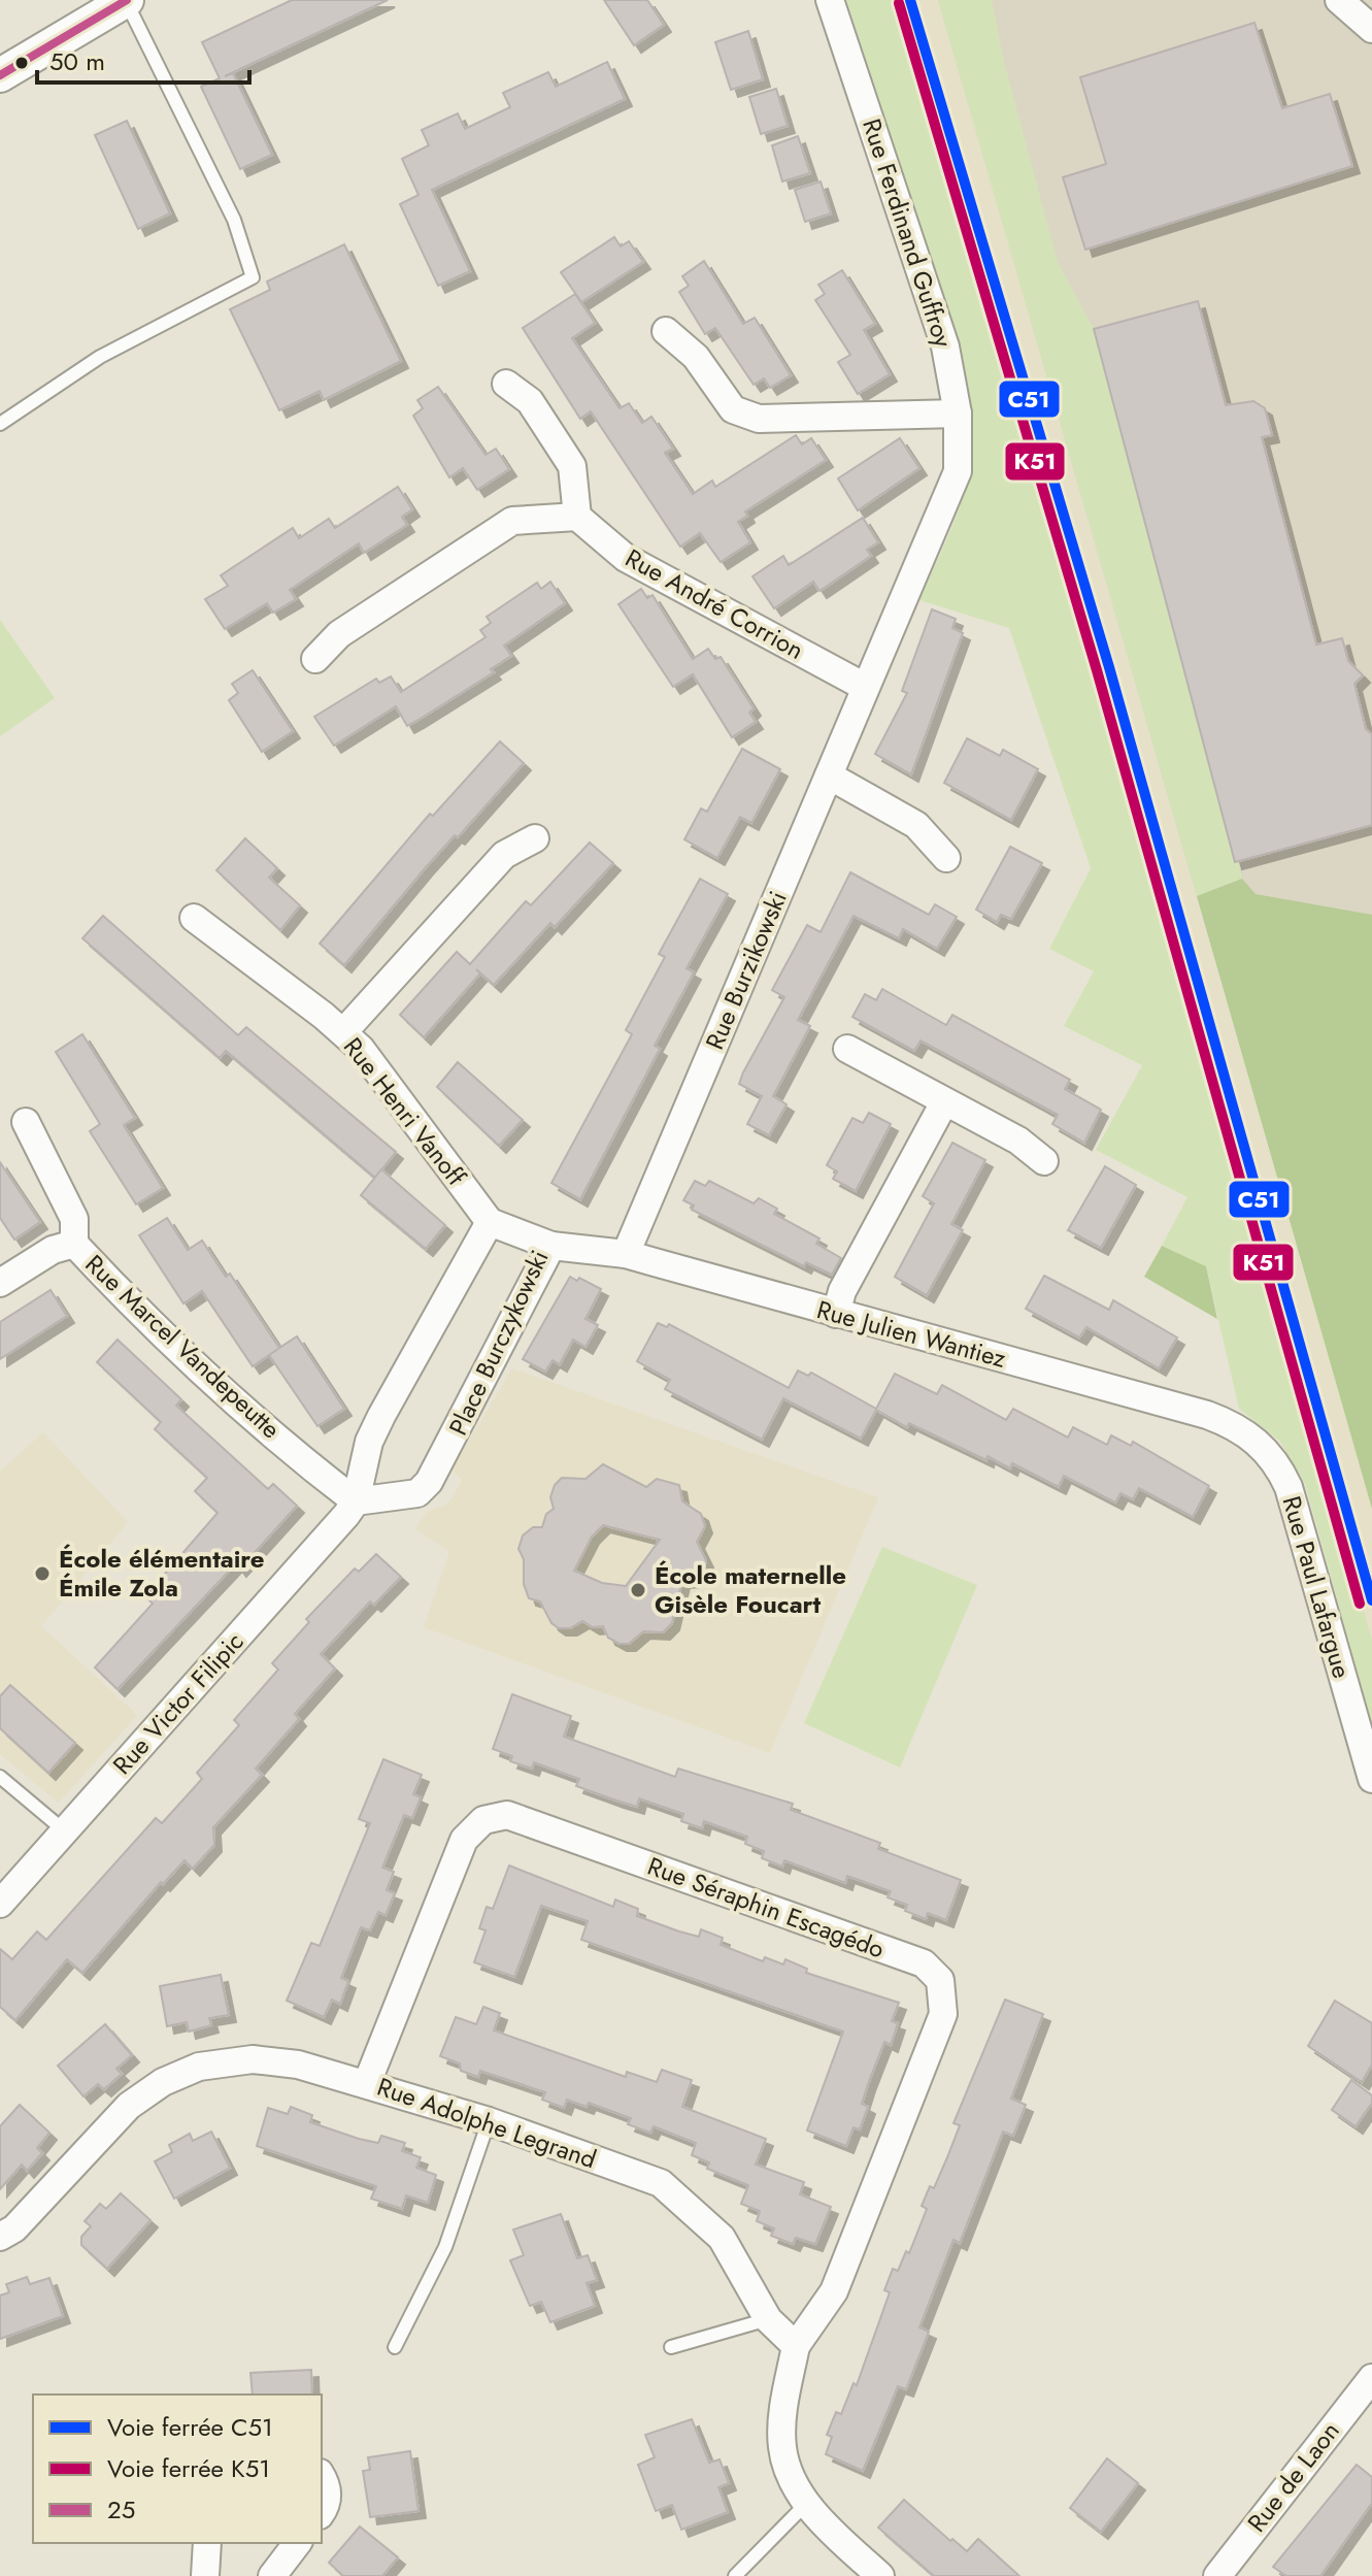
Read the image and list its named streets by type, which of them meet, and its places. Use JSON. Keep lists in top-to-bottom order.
{
  "streets": {
    "street": [
      "Rue Ferdinand Guffroy",
      "Rue André Corrion",
      "Rue Burzikowski",
      "Rue Henri Vanoff",
      "Rue Julien Wantiez",
      "Place Burczykowski",
      "Rue Marcel Vandepeutte",
      "Rue Paul Lafargue",
      "Rue Victor Filipic",
      "Rue Séraphin Escagédo",
      "Rue Adolphe Legrand",
      "Rue de Laon"
    ]
  },
  "crossings": [
    ["Rue Ferdinand Guffroy", "Rue Burzikowski"],
    ["Rue André Corrion", "Rue Burzikowski"],
    ["Rue Burzikowski", "Rue Julien Wantiez"],
    ["Rue Henri Vanoff", "Place Burczykowski"],
    ["Rue Julien Wantiez", "Place Burczykowski"],
    ["Rue Julien Wantiez", "Rue Paul Lafargue"],
    ["Place Burczykowski", "Rue Marcel Vandepeutte"],
    ["Place Burczykowski", "Rue Victor Filipic"],
    ["Rue Marcel Vandepeutte", "Rue Victor Filipic"],
    ["Rue Séraphin Escagédo", "Rue Adolphe Legrand"]
  ],
  "places": ["École élémentaire Émile Zola", "École maternelle Gisèle Foucart"],
  "lines": ["rail line C51", "transit line 25", "rail line K51"],
  "legend": ["Voie ferrée C51", "Voie ferrée K51", "25"],
  "scale_bar": "50 m"
}
